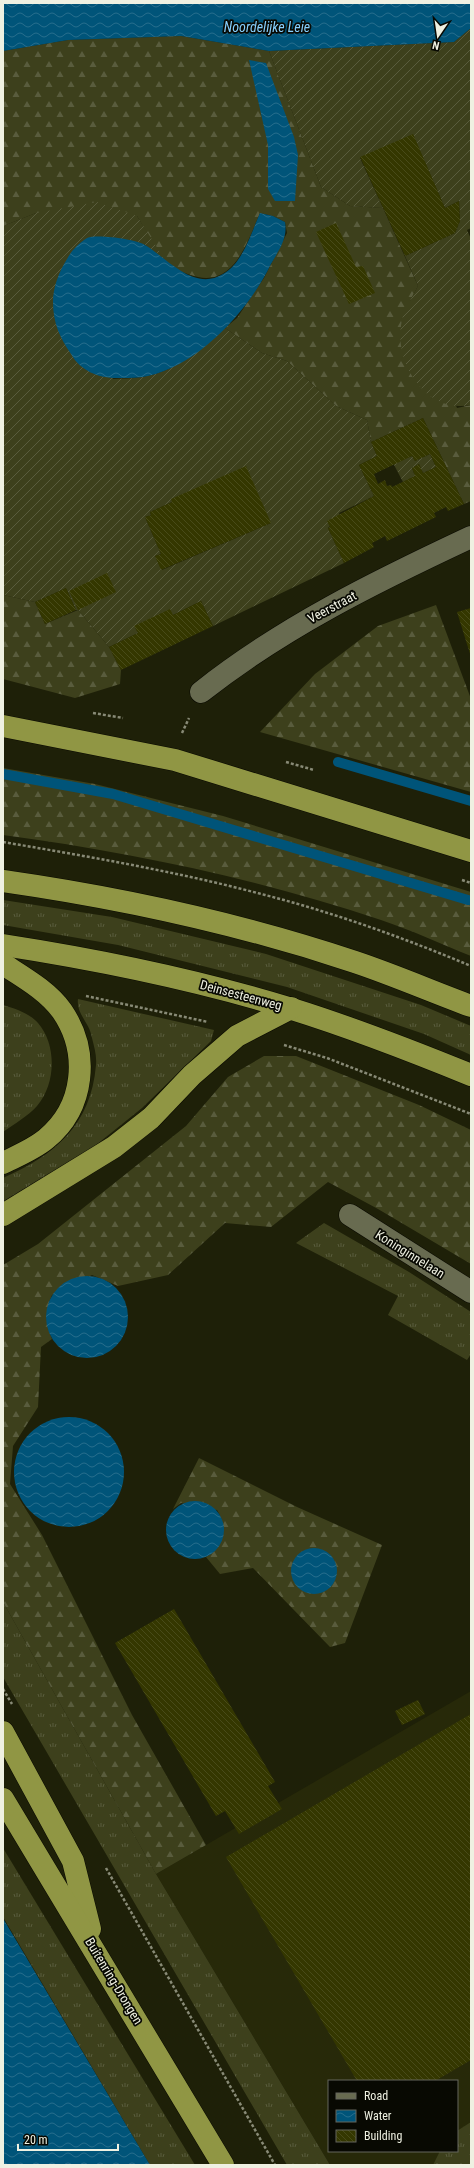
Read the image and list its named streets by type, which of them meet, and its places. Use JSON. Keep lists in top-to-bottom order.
{
  "streets": {
    "highway": ["Deinsesteenweg", "Buitenring-Drongen"],
    "street": ["Veerstraat", "Koninginnelaan"]
  },
  "water": ["Noordelijke Leie"],
  "legend": ["Road", "Water", "Building"],
  "scale_bar": "20 m",
  "north": "bottom"
}
